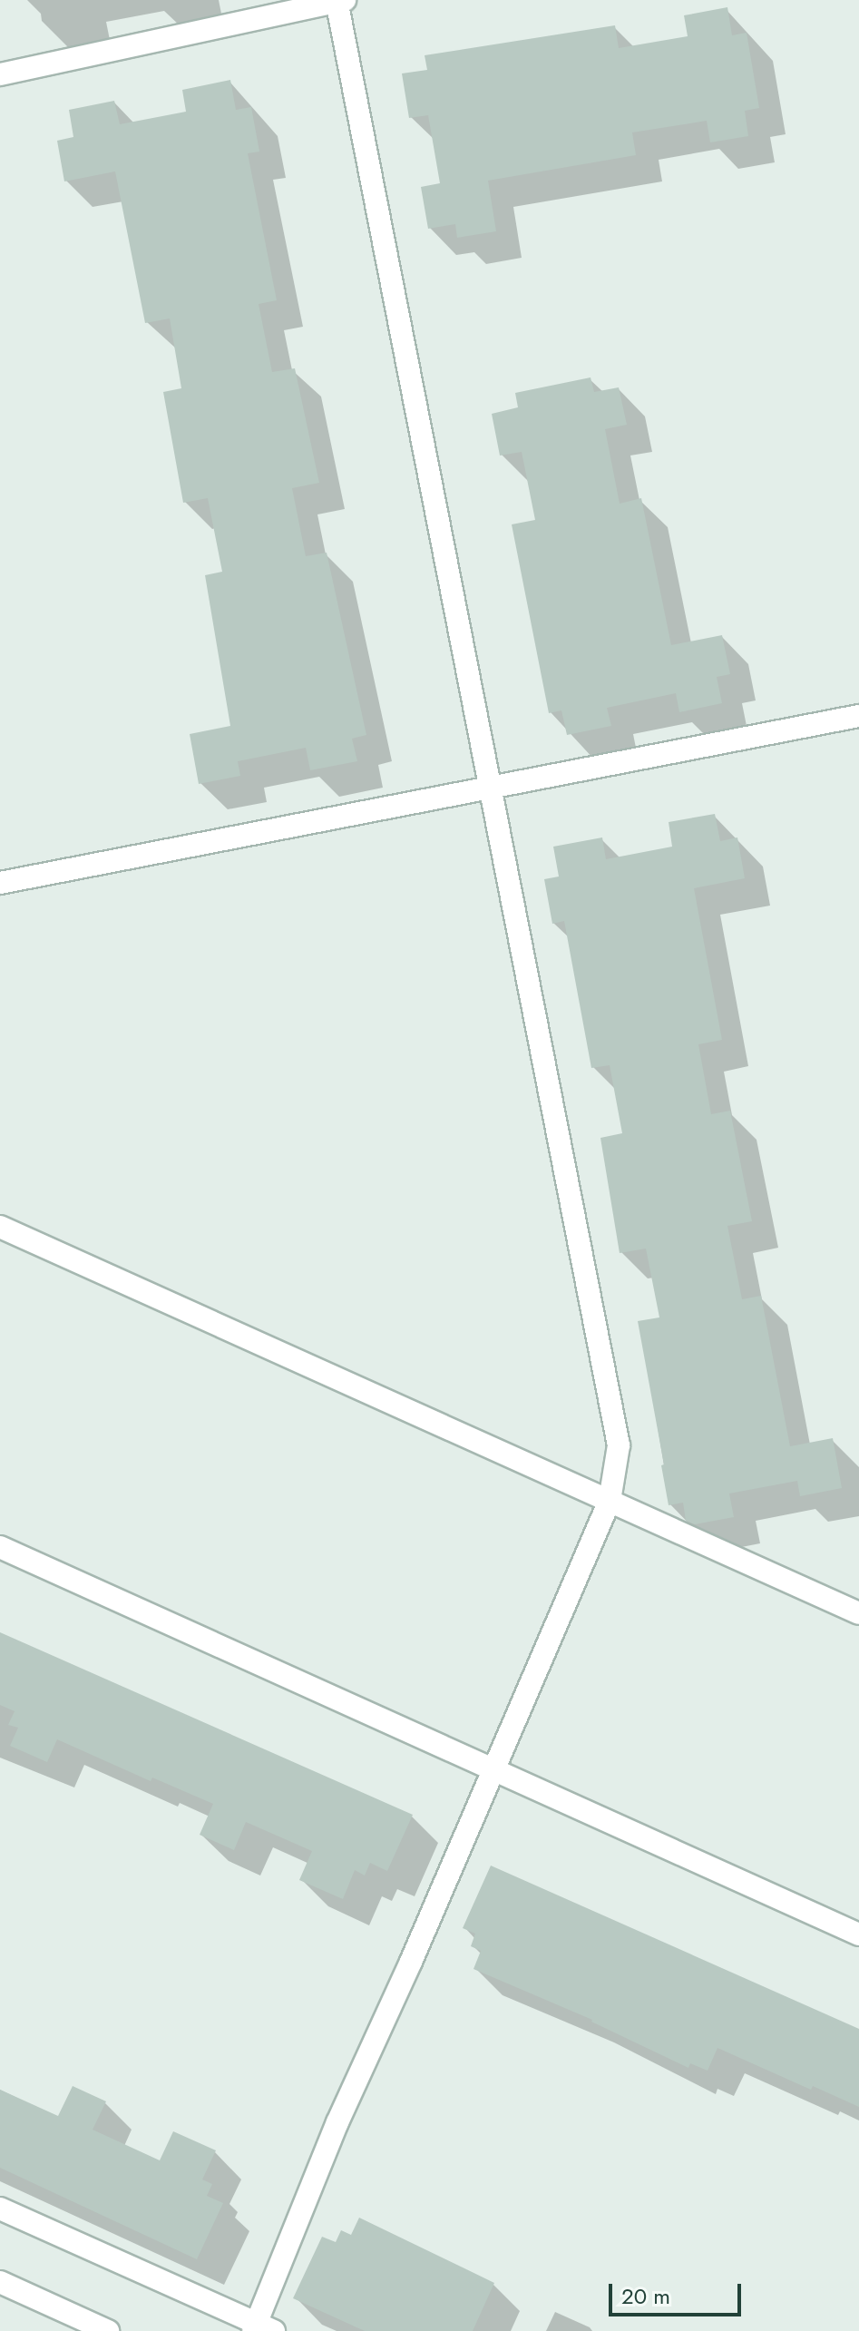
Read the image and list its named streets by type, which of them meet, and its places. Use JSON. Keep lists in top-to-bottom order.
{
  "scale_bar": "20 m"
}
